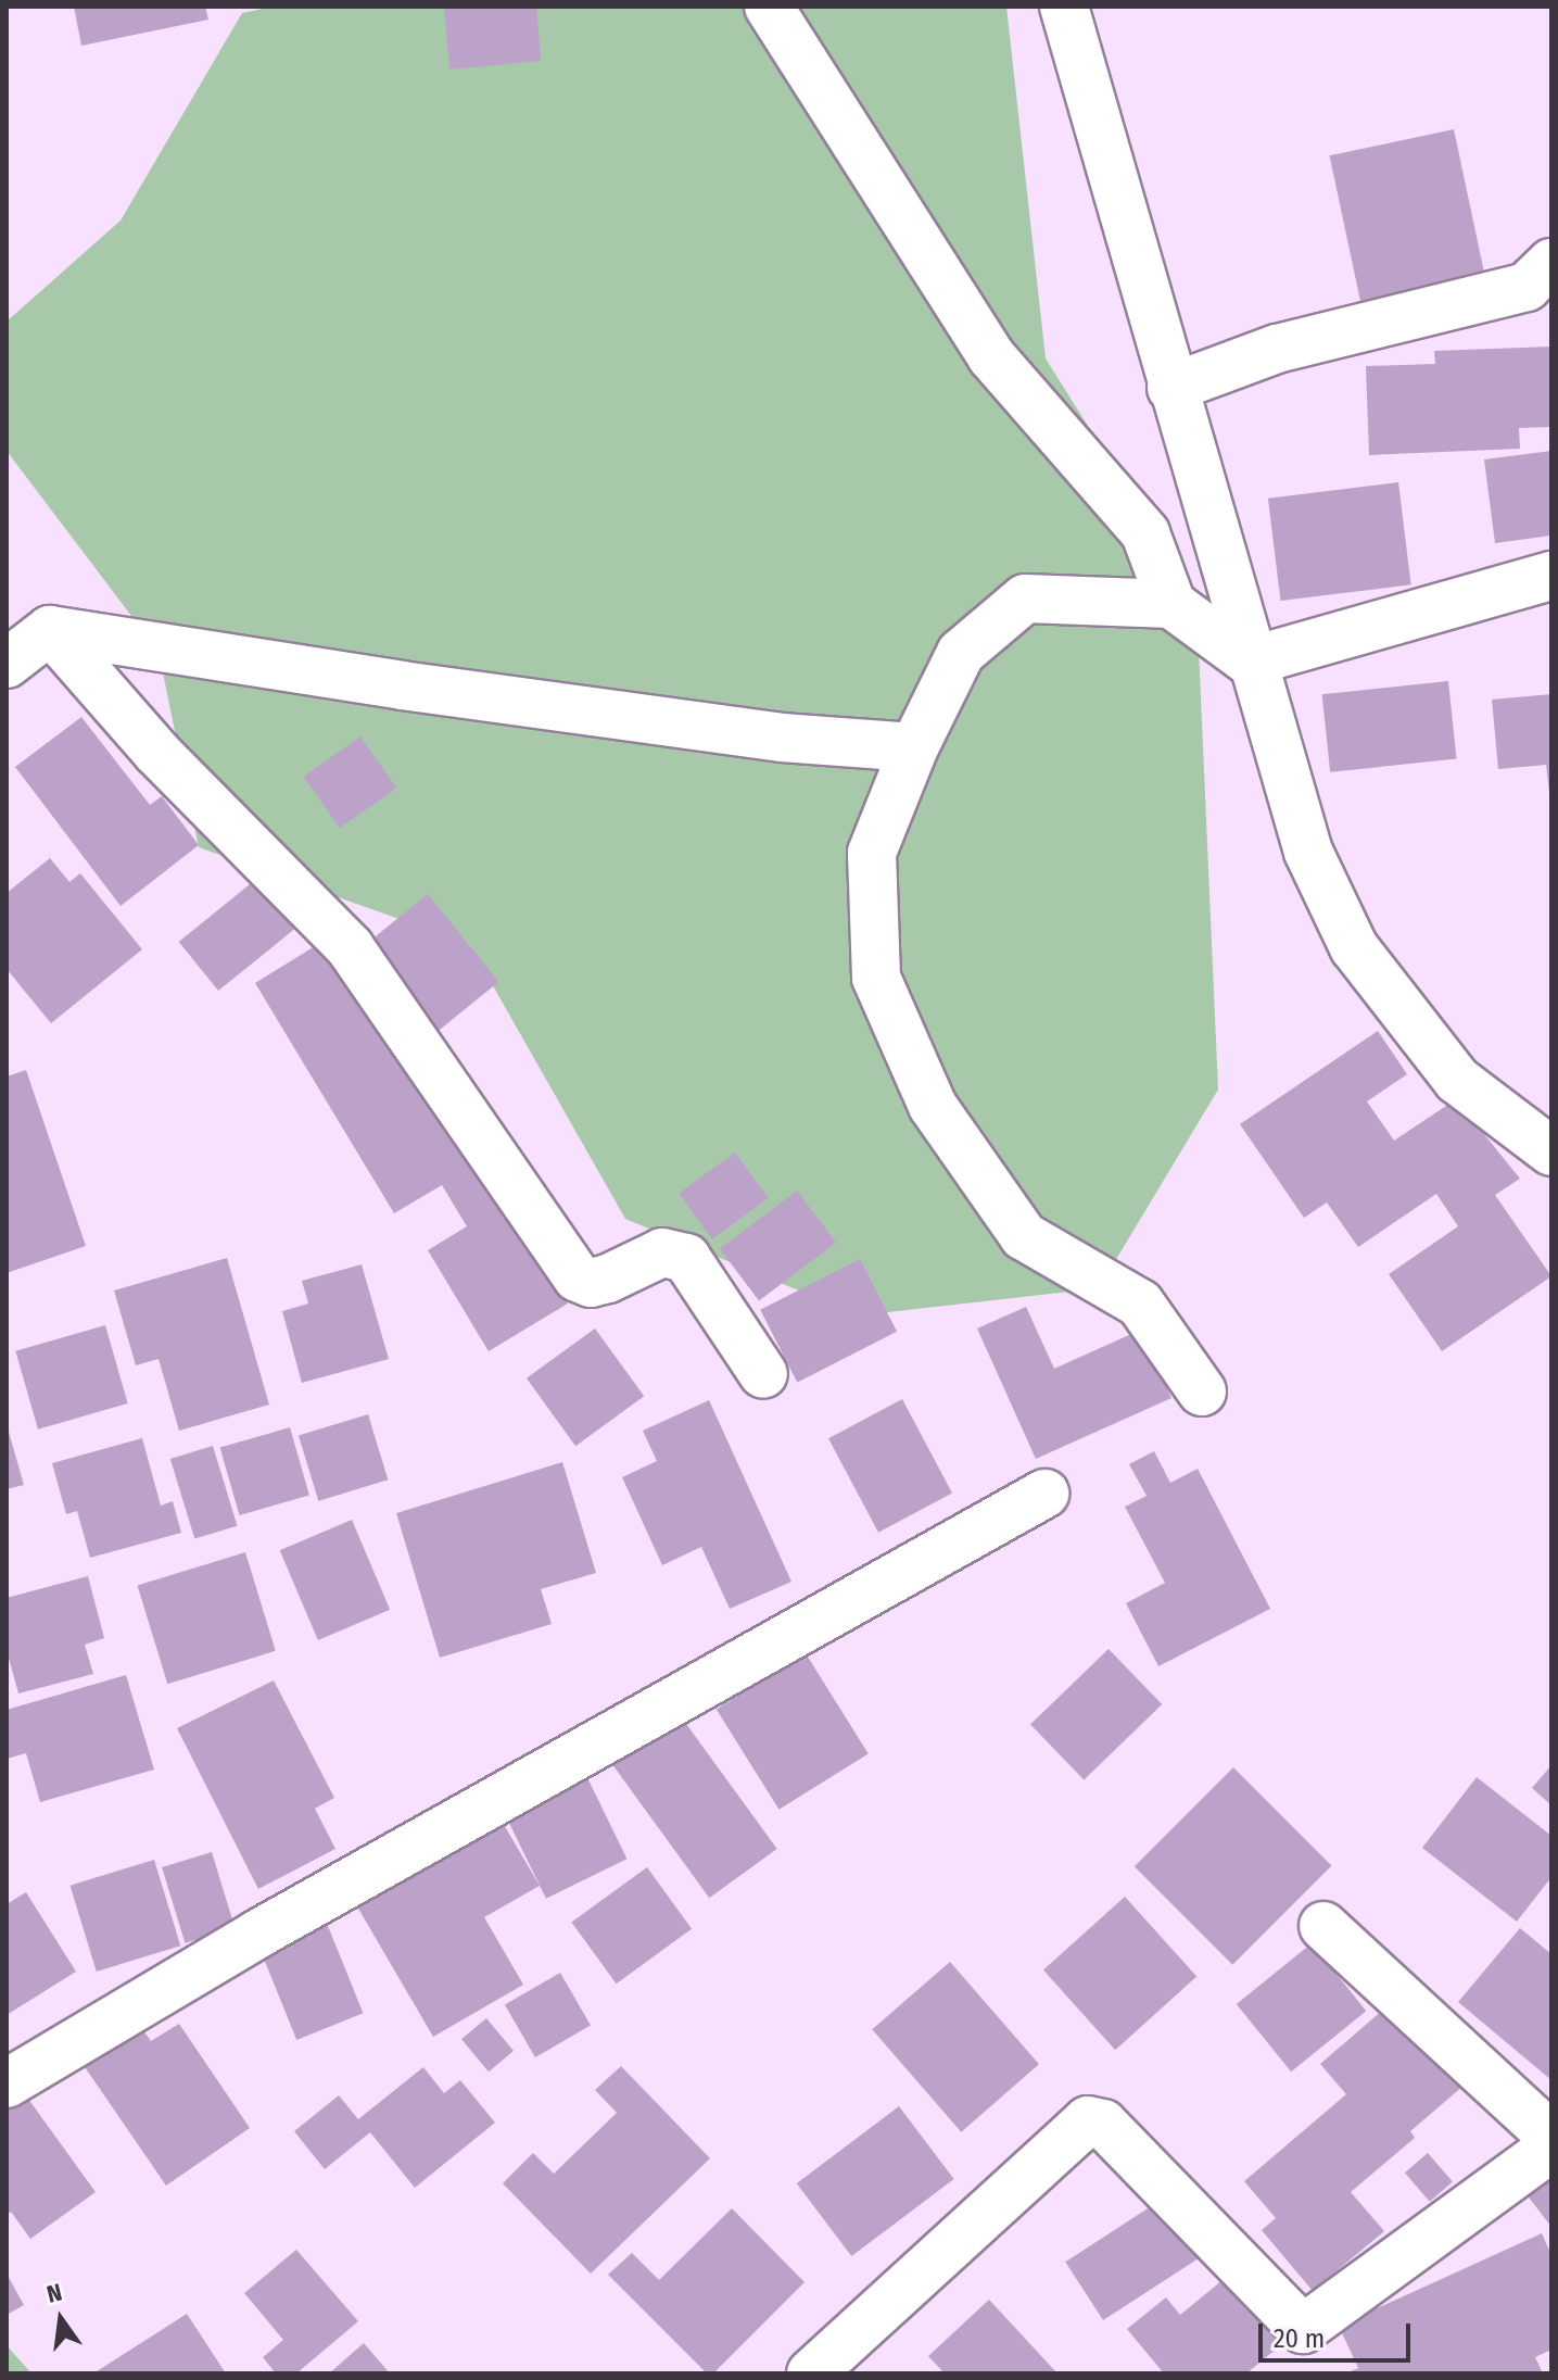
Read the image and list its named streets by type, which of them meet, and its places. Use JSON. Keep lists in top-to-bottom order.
{
  "scale_bar": "20 m",
  "north": "top"
}
